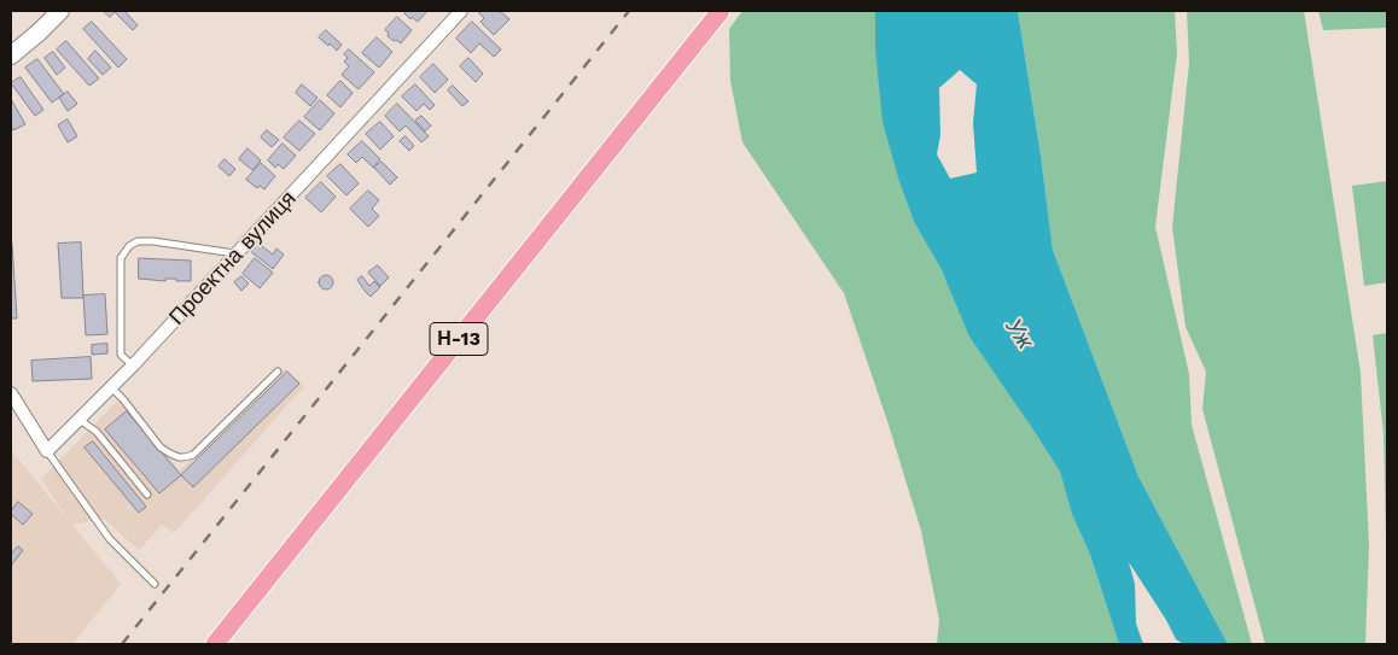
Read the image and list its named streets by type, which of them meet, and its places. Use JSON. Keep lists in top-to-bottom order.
{
  "streets": {
    "main road": ["Н-13"],
    "street": ["Проектна вулиця"]
  },
  "water": ["Уж"]
}
